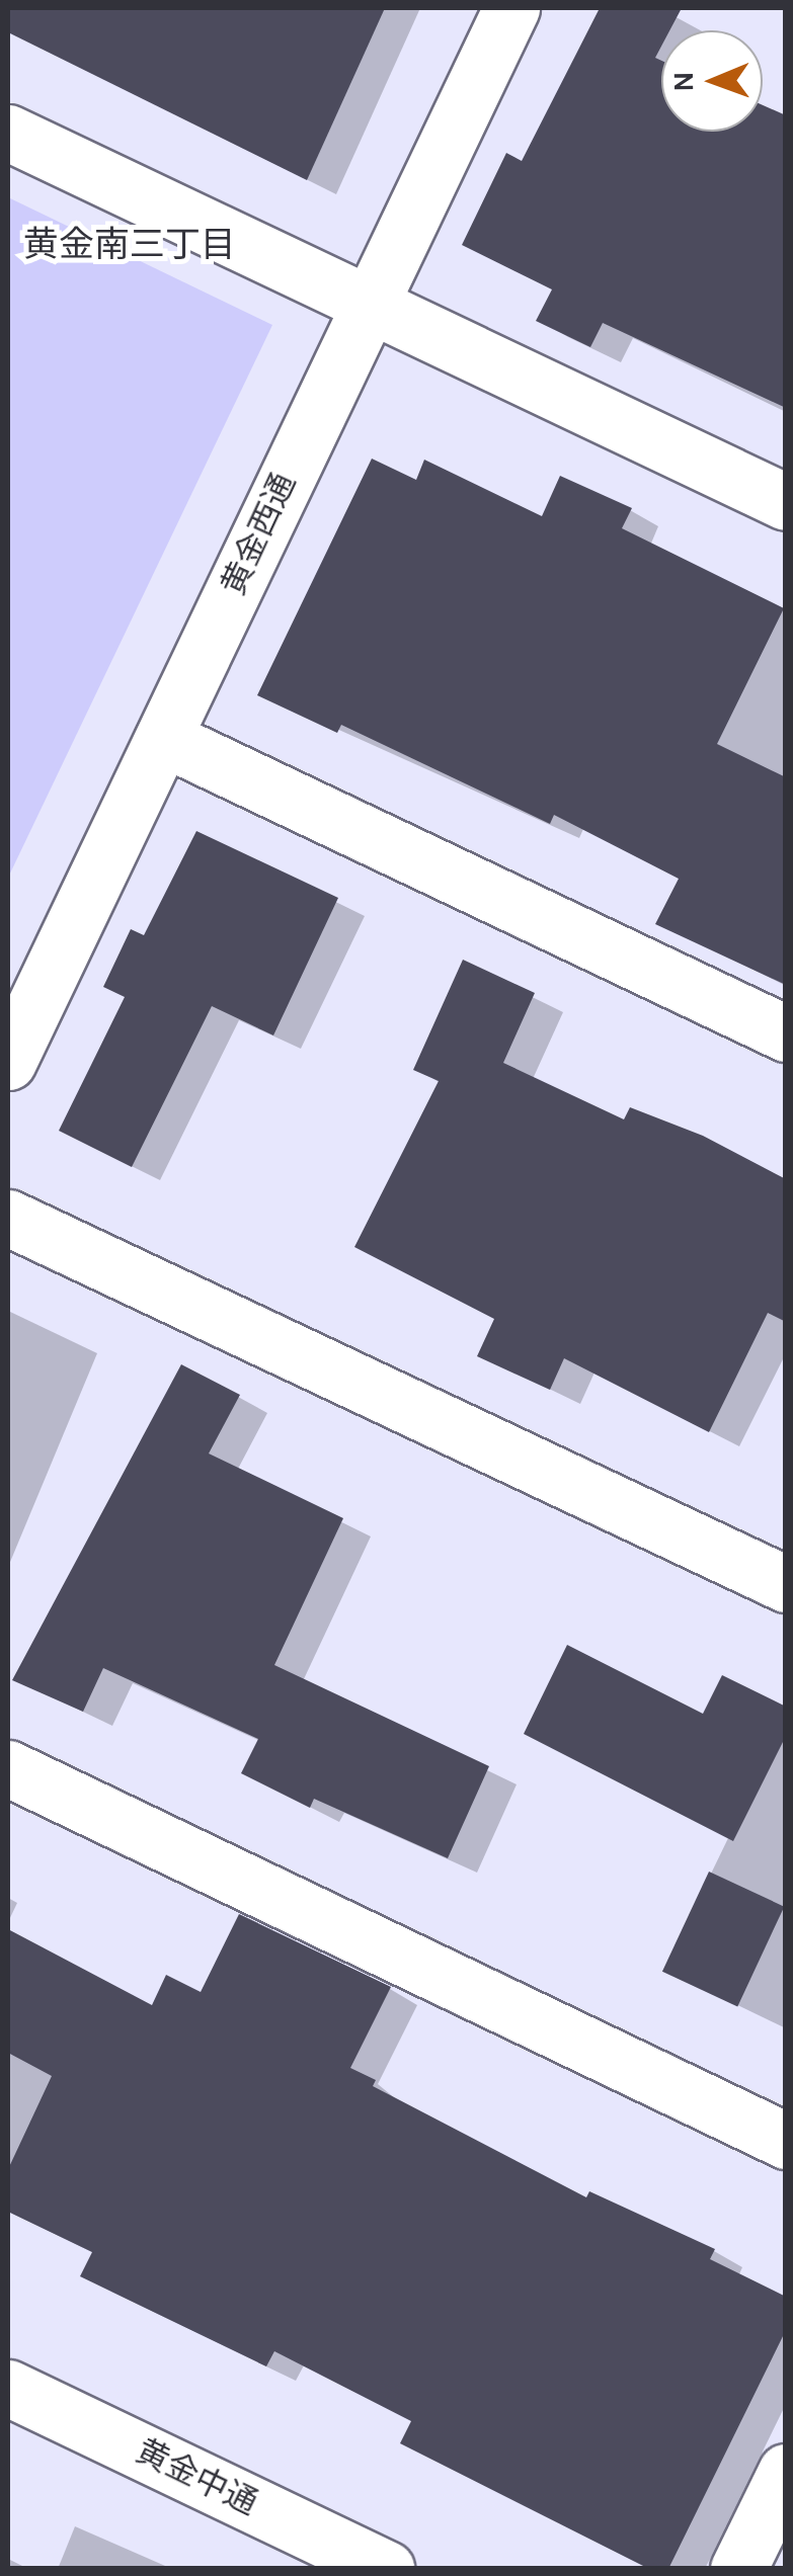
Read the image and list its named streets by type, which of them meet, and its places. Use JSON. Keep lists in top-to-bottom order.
{
  "streets": {
    "street": ["黄金西通", "黄金中通"]
  },
  "districts": ["黄金南三丁目"],
  "north": "left"
}
